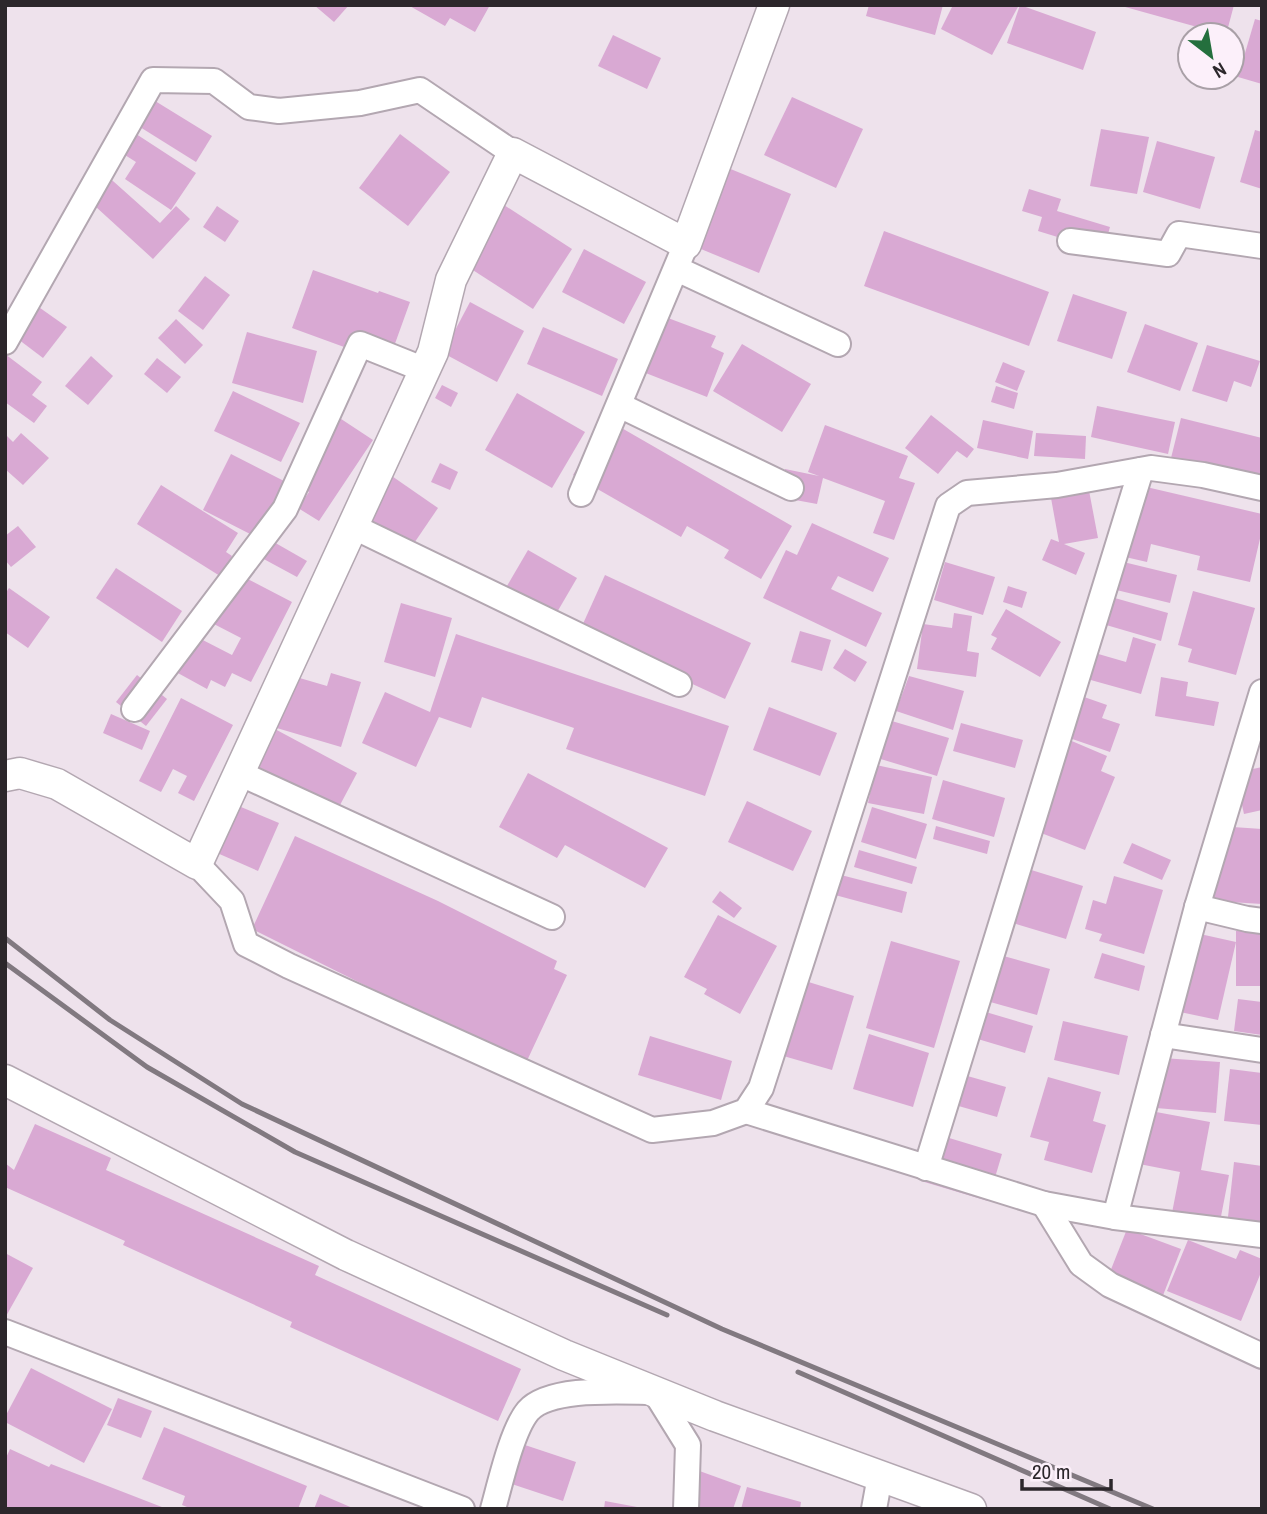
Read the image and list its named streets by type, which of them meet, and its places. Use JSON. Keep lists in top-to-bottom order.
{
  "scale_bar": "20 m",
  "north": "bottom right"
}
